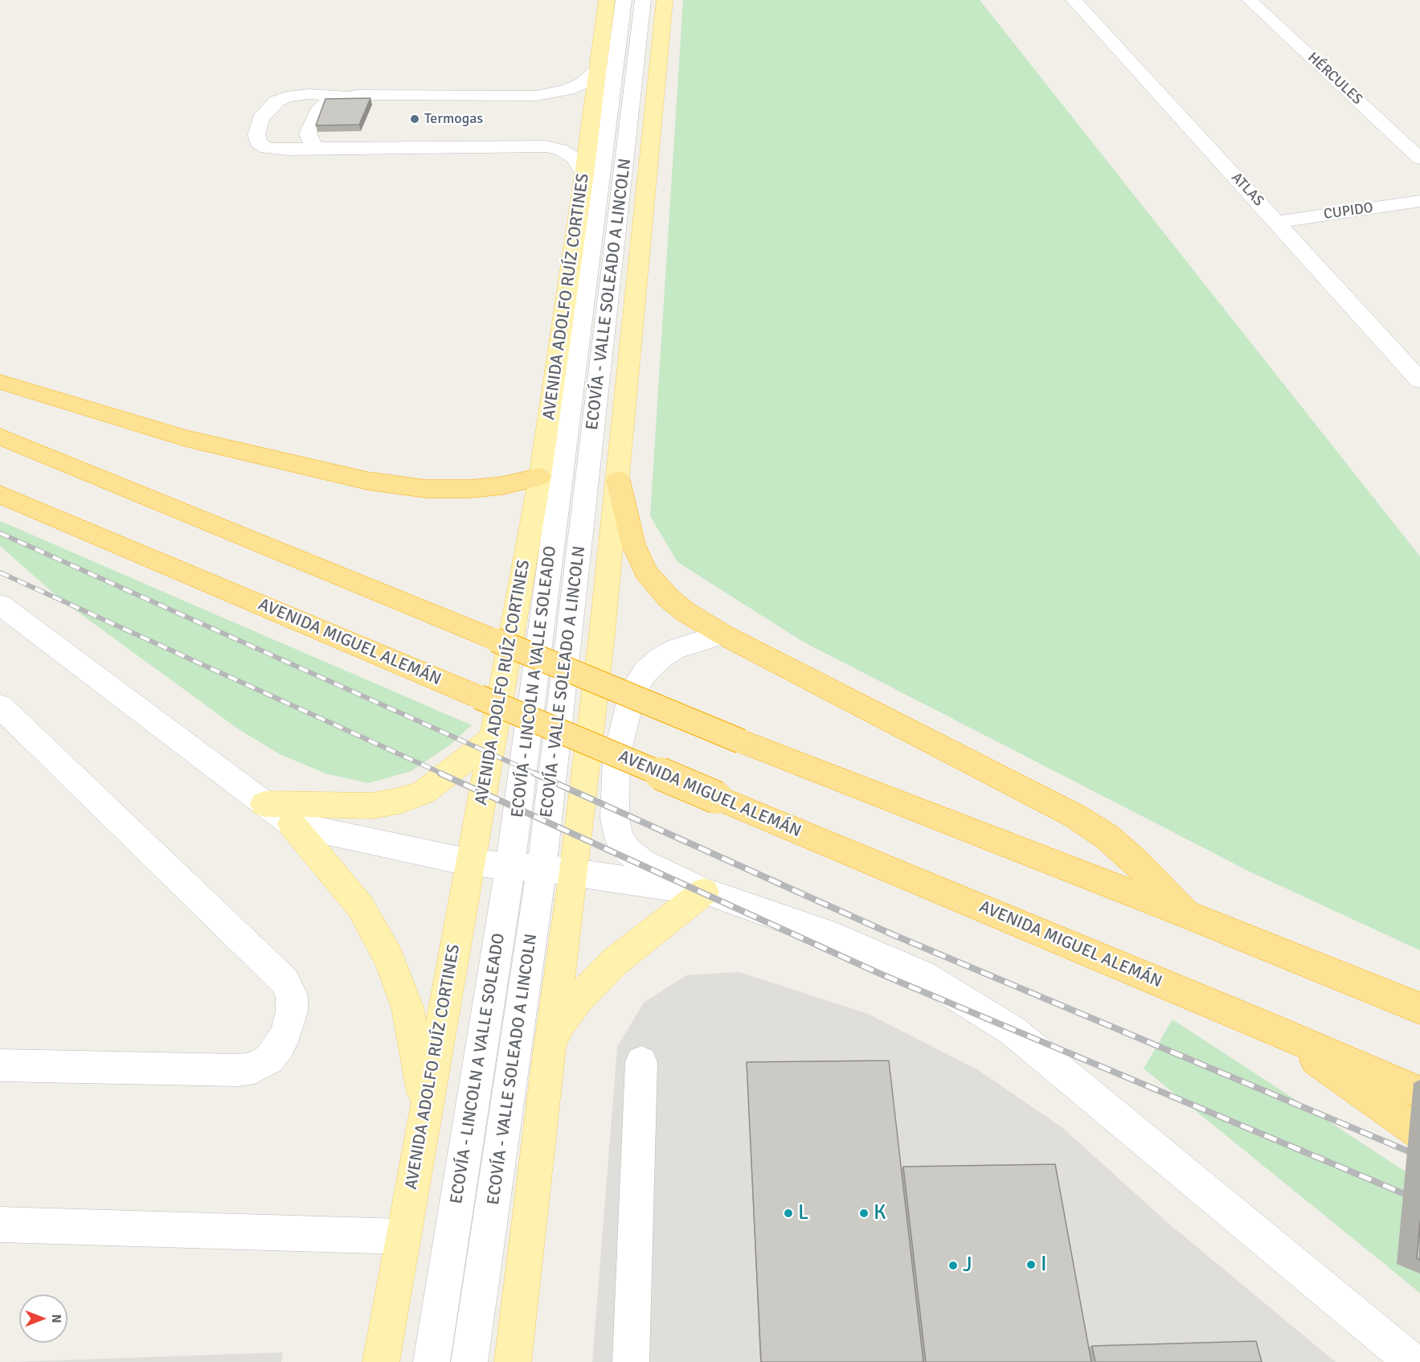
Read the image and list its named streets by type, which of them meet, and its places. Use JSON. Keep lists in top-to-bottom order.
{
  "streets": {
    "highway": ["AVENIDA MIGUEL ALEMÁN"],
    "main road": ["AVENIDA ADOLFO RUÍZ CORTINES"],
    "street": [
      "HÉRCULES",
      "ATLAS",
      "CUPIDO",
      "ECOVÍA - VALLE SOLEADO A LINCOLN",
      "ECOVÍA - LINCOLN A VALLE SOLEADO"
    ]
  },
  "crossings": [
    ["ATLAS", "CUPIDO"]
  ],
  "places": [
    "Termogas",
    "L",
    "K",
    "I",
    "J"
  ],
  "north": "right"
}
